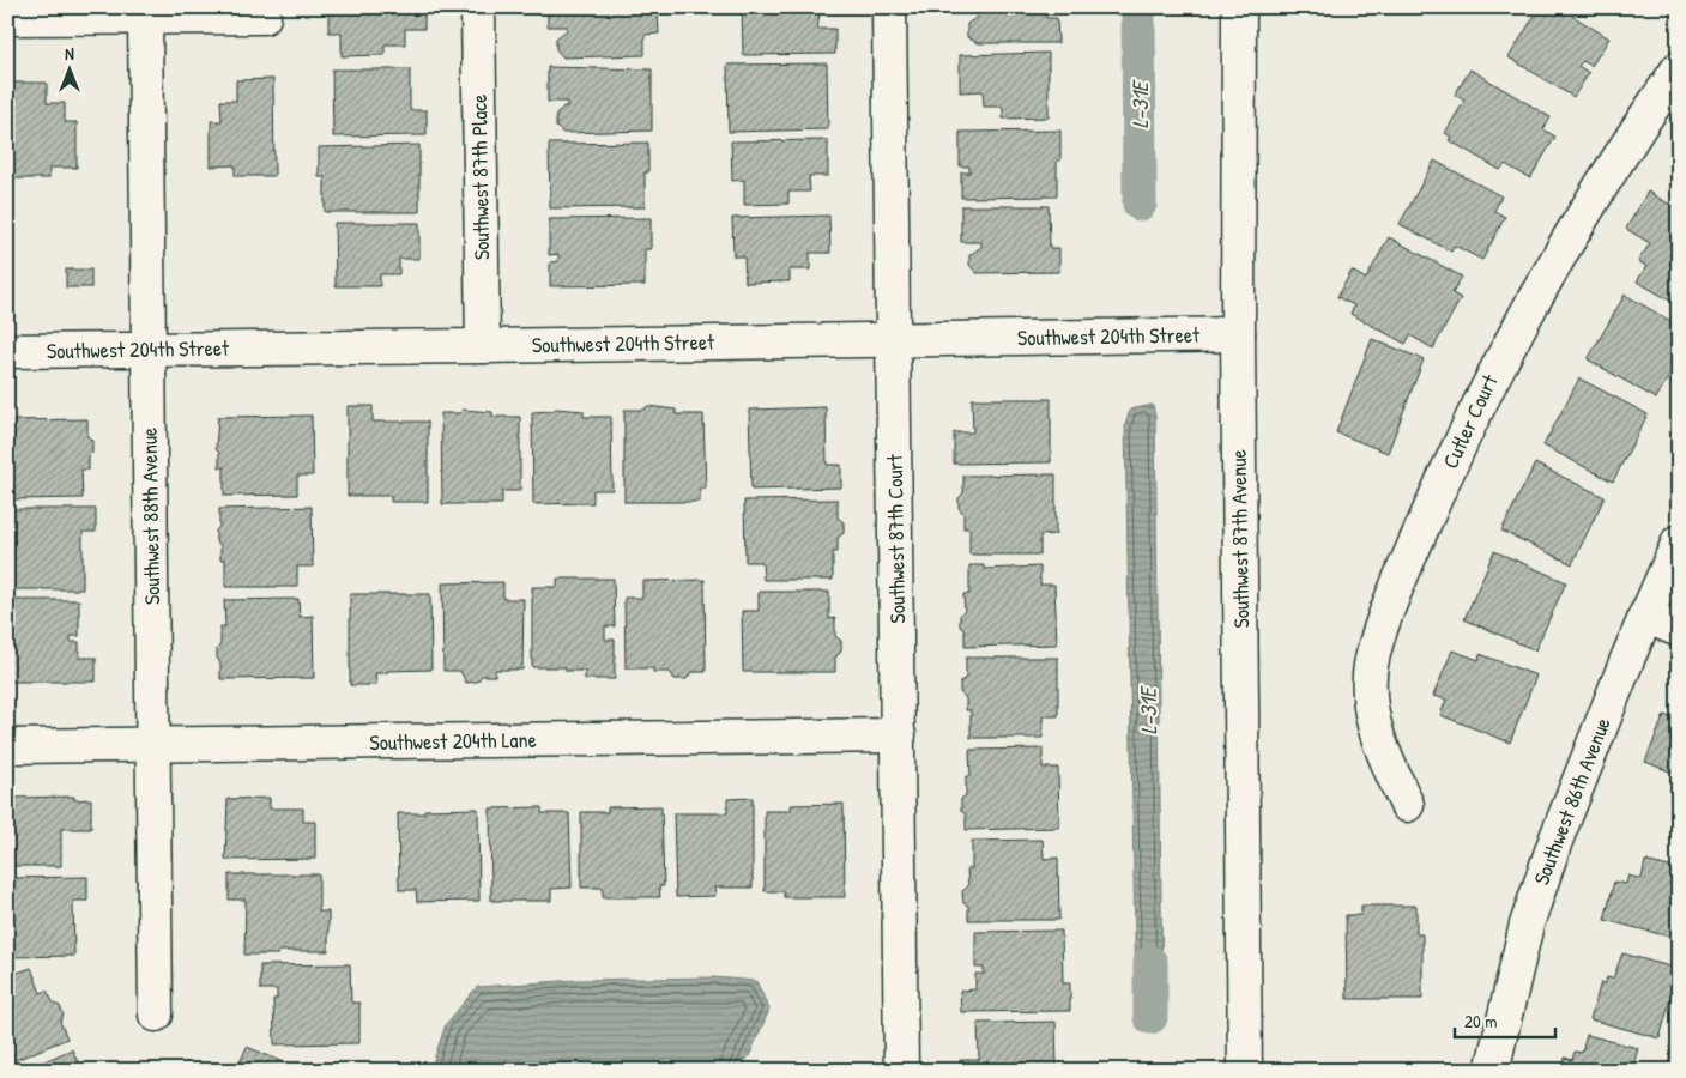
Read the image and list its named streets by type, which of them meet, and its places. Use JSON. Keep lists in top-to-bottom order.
{
  "streets": {
    "street": [
      "Southwest 87th Place",
      "Southwest 204th Street",
      "Cutler Court",
      "Southwest 88th Avenue",
      "Southwest 87th Court",
      "Southwest 87th Avenue",
      "Southwest 204th Lane",
      "Southwest 86th Avenue"
    ]
  },
  "crossings": [
    ["Southwest 87th Place", "Southwest 204th Street"],
    ["Southwest 204th Street", "Southwest 88th Avenue"],
    ["Southwest 204th Street", "Southwest 87th Court"],
    ["Southwest 204th Street", "Southwest 87th Avenue"],
    ["Southwest 88th Avenue", "Southwest 204th Lane"],
    ["Southwest 87th Court", "Southwest 204th Lane"]
  ],
  "water": ["L-31E"],
  "scale_bar": "20 m",
  "north": "top"
}
